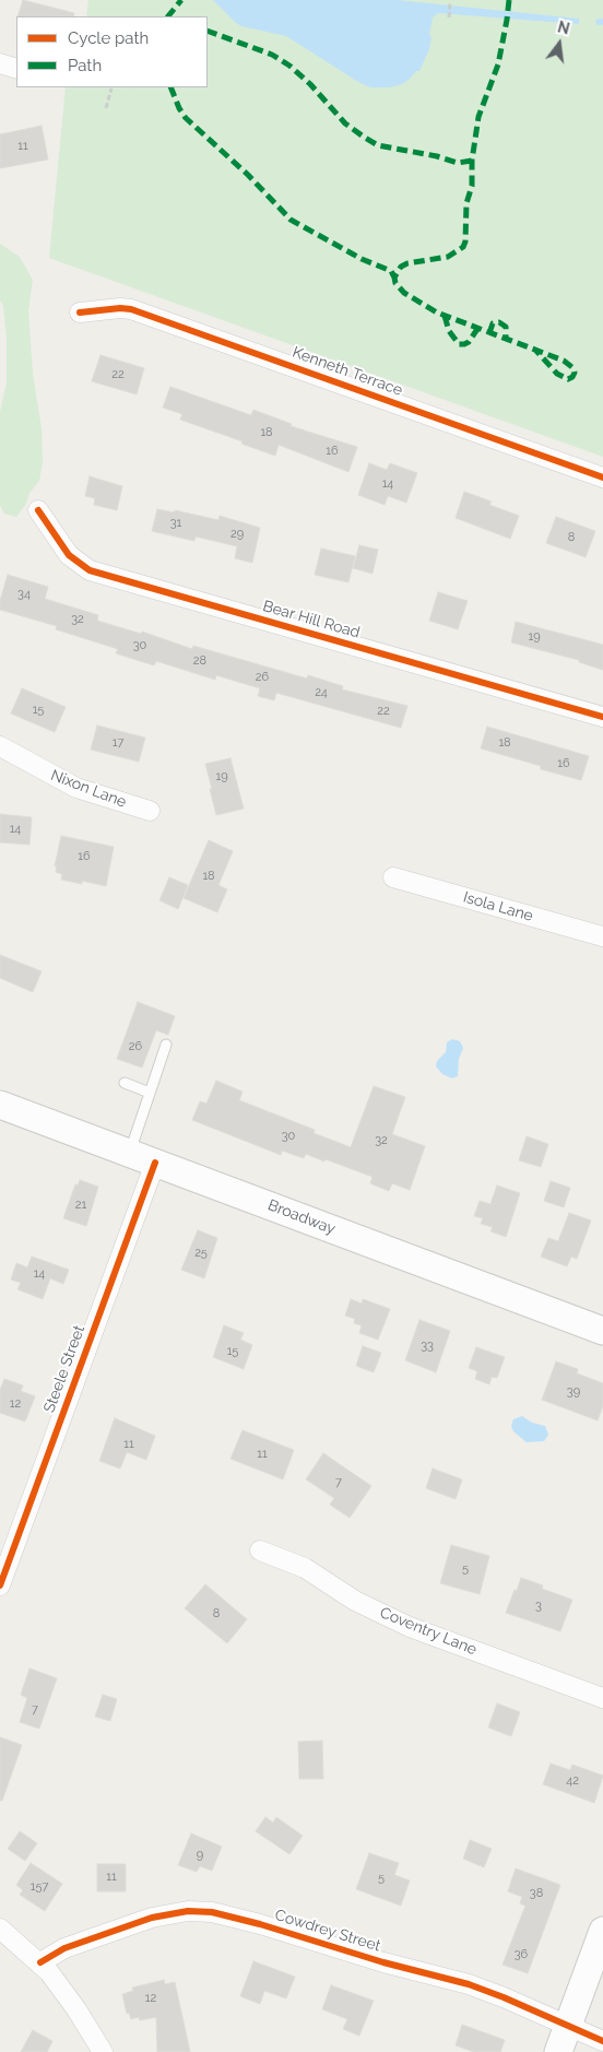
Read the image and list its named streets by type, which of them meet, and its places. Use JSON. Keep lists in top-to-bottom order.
{
  "streets": {
    "main road": ["Broadway"],
    "street": [
      "Kenneth Terrace",
      "Bear Hill Road",
      "Nixon Lane",
      "Isola Lane",
      "Steele Street",
      "Coventry Lane",
      "Cowdrey Street"
    ]
  },
  "crossings": [
    ["Broadway", "Steele Street"]
  ],
  "house_numbers": [
    "11",
    "22",
    "18",
    "16",
    "14",
    "31",
    "29",
    "8",
    "34",
    "32",
    "19",
    "30",
    "28",
    "26",
    "24",
    "15",
    "22",
    "17",
    "18",
    "16",
    "19",
    "14",
    "16",
    "18",
    "26",
    "30",
    "32",
    "21",
    "25",
    "14",
    "33",
    "15",
    "39",
    "12",
    "11",
    "11",
    "7",
    "5",
    "3",
    "8",
    "7",
    "42",
    "9",
    "11",
    "5",
    "157",
    "38",
    "36",
    "12"
  ],
  "legend": ["Cycle path", "Path"],
  "north": "top"
}
